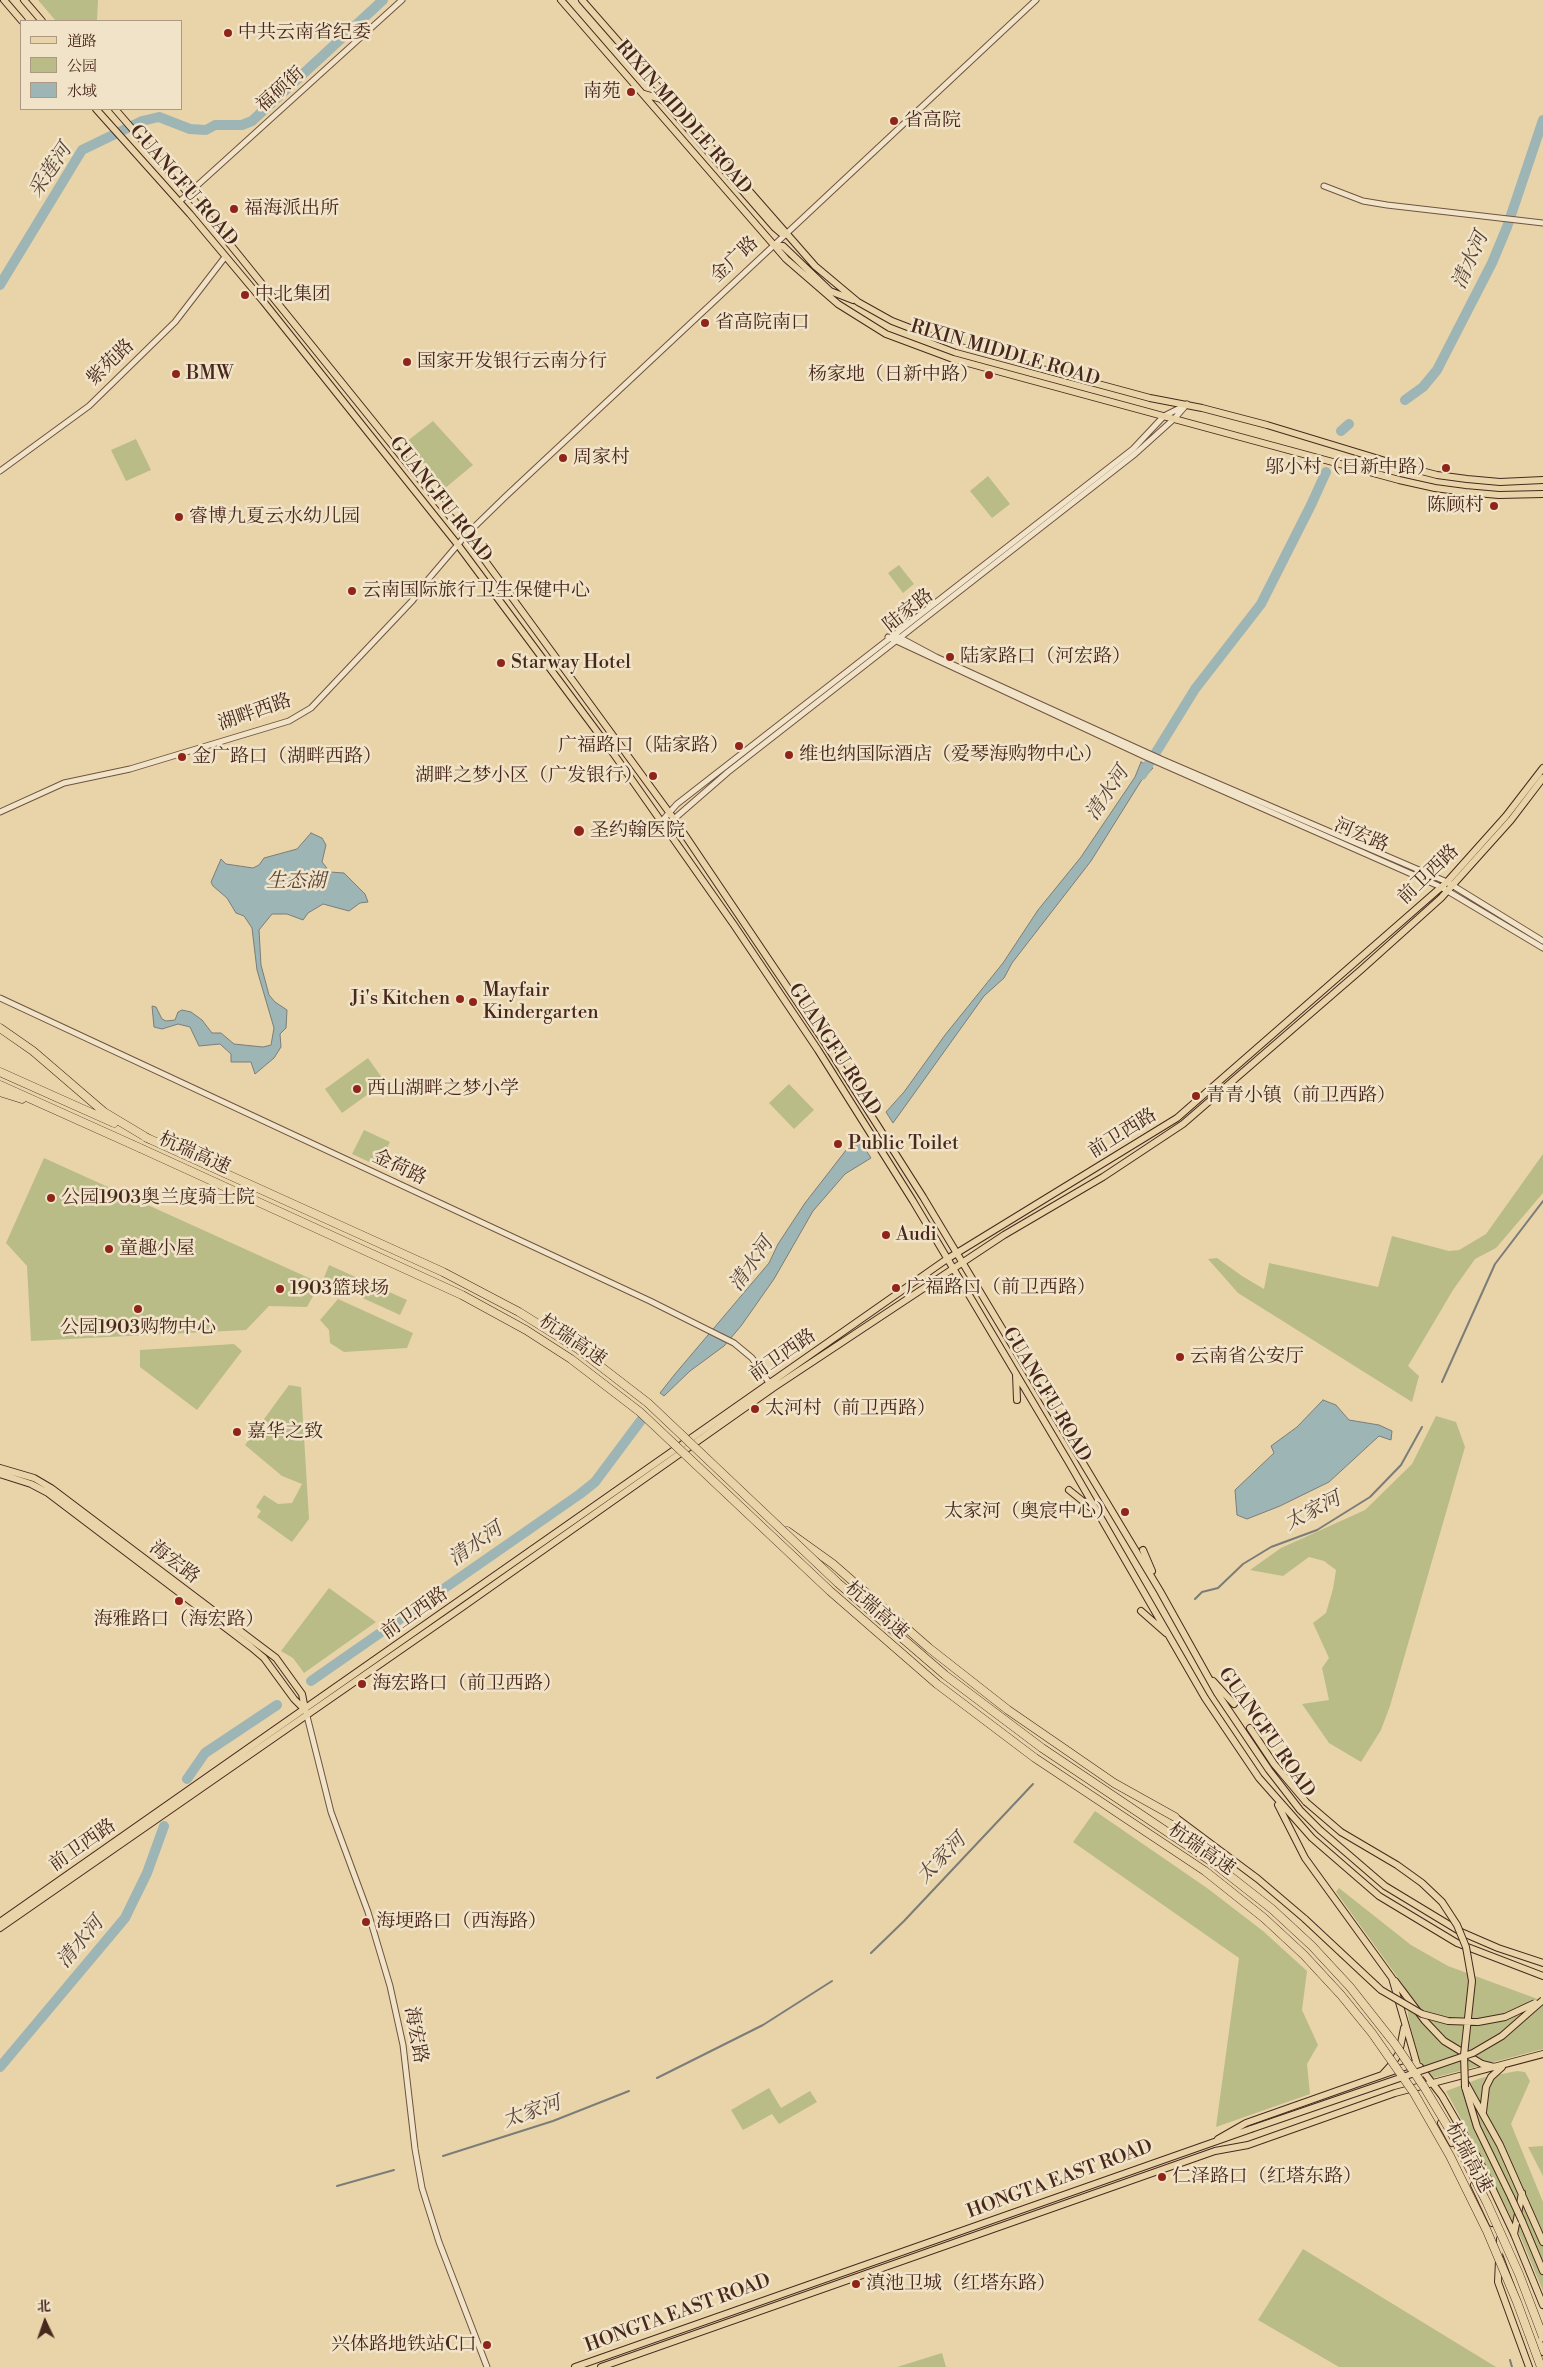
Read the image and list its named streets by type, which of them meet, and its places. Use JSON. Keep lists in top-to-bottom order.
{
  "streets": {
    "highway": ["杭瑞高速"],
    "main road": [
      "RIXIN MIDDLE ROAD",
      "GUANGFU ROAD",
      "前卫西路",
      "海宏路",
      "HONGTA EAST ROAD"
    ],
    "street": [
      "福硕街",
      "金广路",
      "紫苑路",
      "陆家路",
      "湖畔西路",
      "河宏路",
      "金荷路"
    ]
  },
  "crossings": [
    ["福硕街", "GUANGFU ROAD"],
    ["RIXIN MIDDLE ROAD", "金广路"],
    ["RIXIN MIDDLE ROAD", "陆家路"],
    ["GUANGFU ROAD", "金广路"],
    ["GUANGFU ROAD", "紫苑路"],
    ["GUANGFU ROAD", "陆家路"],
    ["GUANGFU ROAD", "湖畔西路"],
    ["GUANGFU ROAD", "前卫西路"],
    ["金广路", "湖畔西路"],
    ["河宏路", "前卫西路"],
    ["前卫西路", "金荷路"],
    ["前卫西路", "海宏路"]
  ],
  "water": [
    "采莲河",
    "清水河",
    "生态湖",
    "太家河"
  ],
  "places": [
    "中共云南省纪委",
    "南苑",
    "省高院",
    "福海派出所",
    "中北集团",
    "省高院南口",
    "国家开发银行云南分行",
    "BMW",
    "杨家地（日新中路）",
    "周家村",
    "邬小村（日新中路）",
    "陈顾村",
    "睿博九夏云水幼儿园",
    "云南国际旅行卫生保健中心",
    "陆家路口（河宏路）",
    "Starway Hotel",
    "广福路口（陆家路）",
    "维也纳国际酒店（爱琴海购物中心）",
    "金广路口（湖畔西路）",
    "湖畔之梦小区（广发银行）",
    "圣约翰医院",
    "Ji's Kitchen",
    "Mayfair Kindergarten",
    "西山湖畔之梦小学",
    "青青小镇（前卫西路）",
    "Public Toilet",
    "公园1903奥兰度骑士院",
    "Audi",
    "童趣小屋",
    "广福路口（前卫西路）",
    "1903篮球场",
    "公园1903购物中心",
    "云南省公安厅",
    "太河村（前卫西路）",
    "嘉华之致",
    "太家河（奥宸中心）",
    "海雅路口（海宏路）",
    "海宏路口（前卫西路）",
    "海埂路口（西海路）",
    "仁泽路口（红塔东路）",
    "滇池卫城（红塔东路）",
    "兴体路地铁站C口"
  ],
  "legend": ["道路", "公园", "水域"],
  "north": "top"
}
